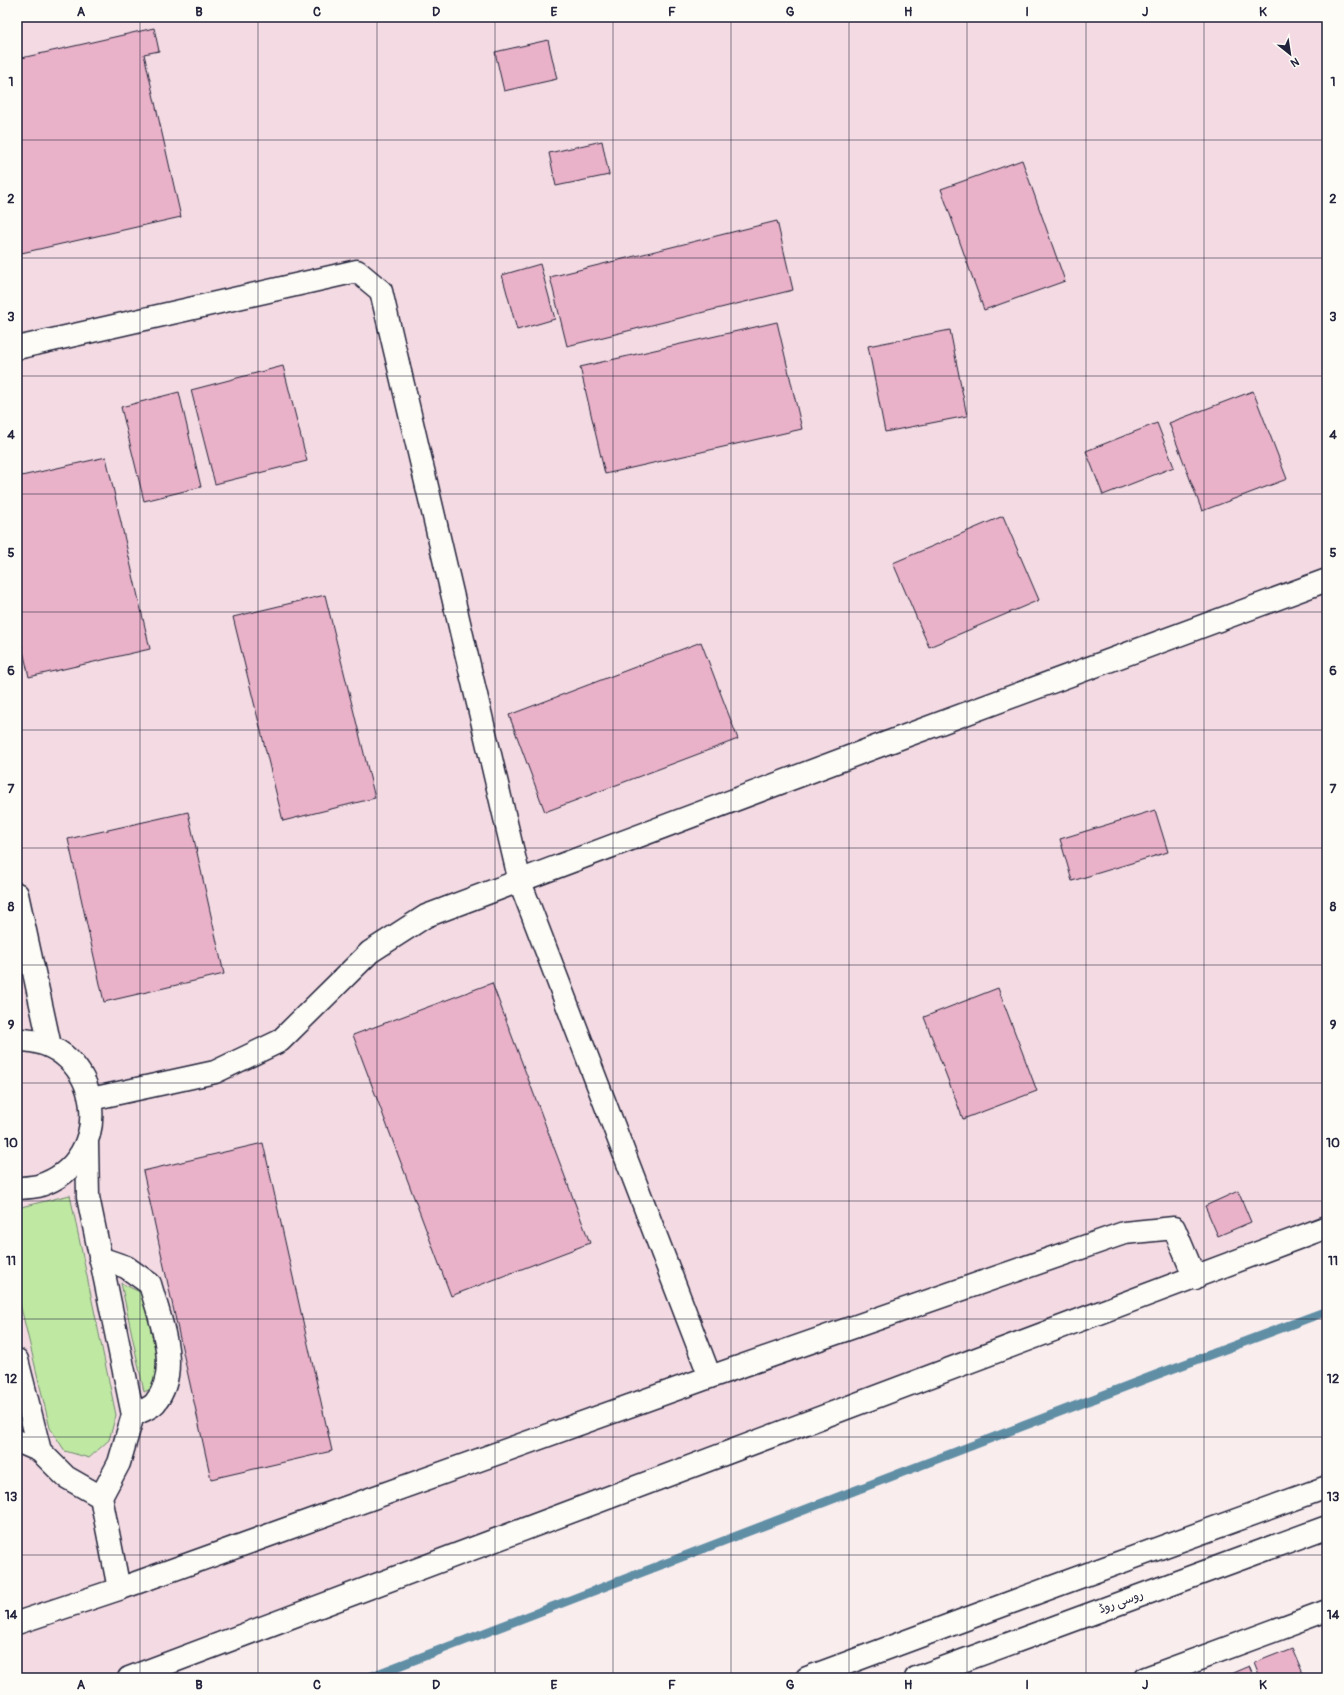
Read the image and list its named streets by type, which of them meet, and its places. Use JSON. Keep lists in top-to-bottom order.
{
  "streets": {
    "main road": ["روسی روڈ"]
  },
  "north": "bottom right",
  "grid": {
    "columns": [
      "A",
      "B",
      "C",
      "D",
      "E",
      "F",
      "G",
      "H",
      "I",
      "J",
      "K"
    ],
    "rows": [
      "1",
      "2",
      "3",
      "4",
      "5",
      "6",
      "7",
      "8",
      "9",
      "10",
      "11",
      "12",
      "13",
      "14"
    ]
  }
}
